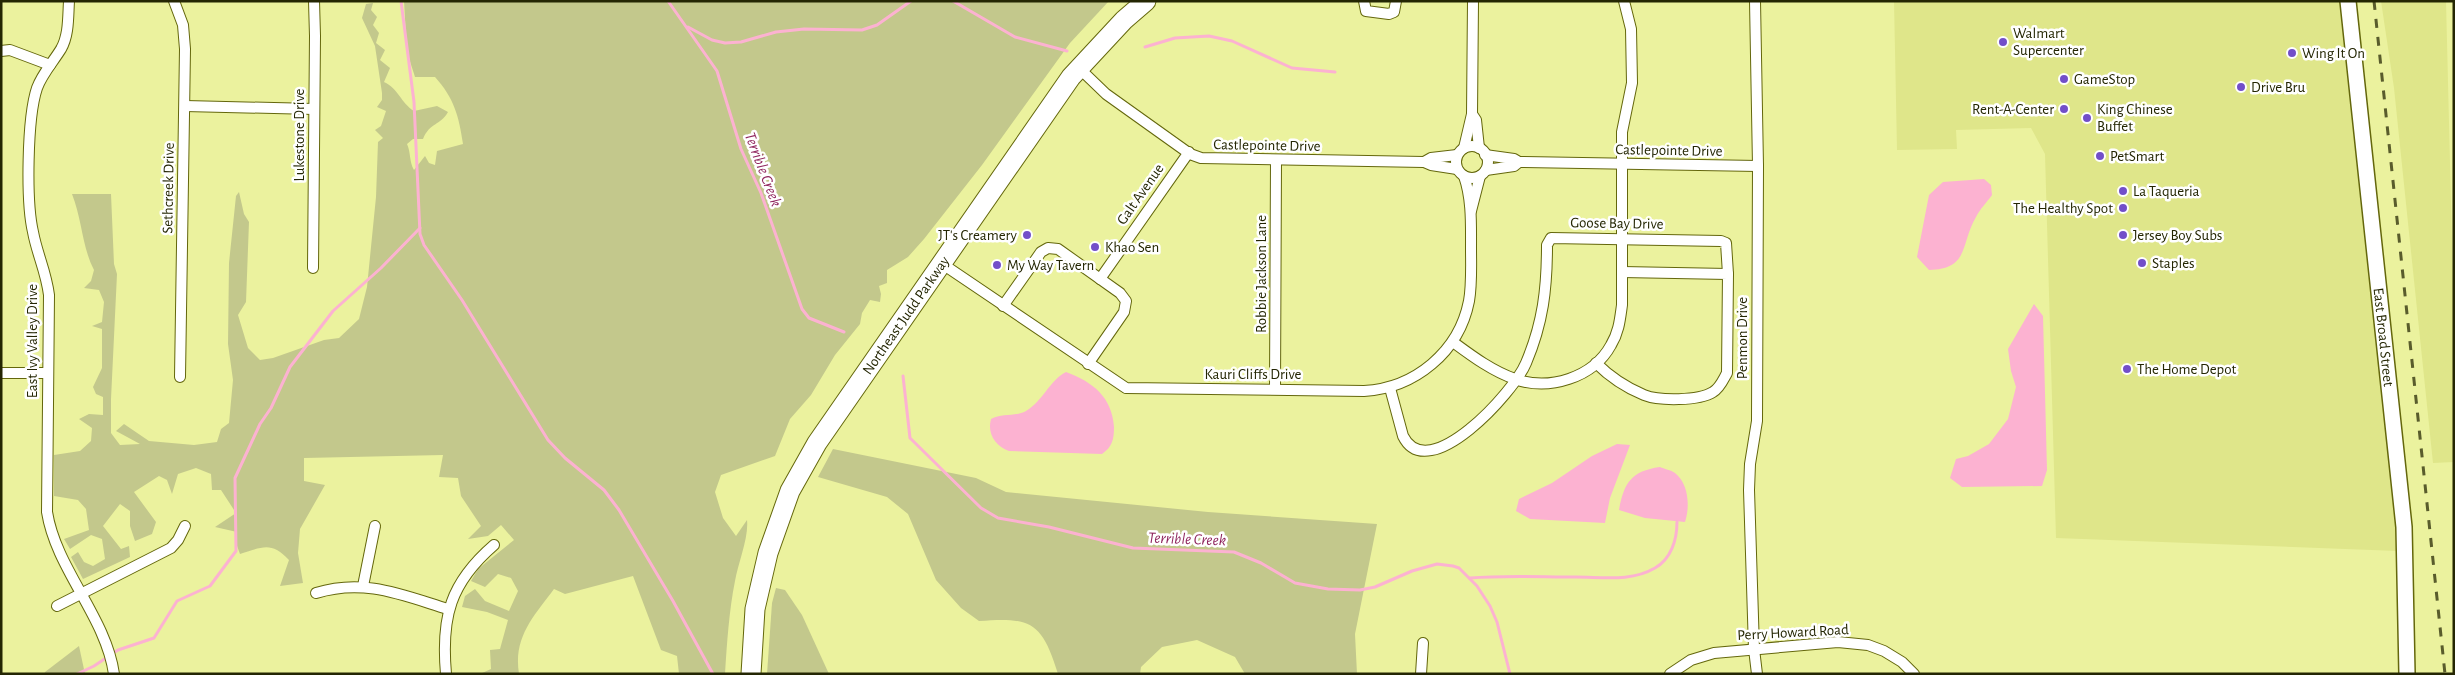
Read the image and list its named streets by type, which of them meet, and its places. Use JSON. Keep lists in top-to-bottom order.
{
  "streets": {
    "highway": ["Northeast Judd Parkway"],
    "main road": ["East Broad Street"],
    "street": [
      "Lukestone Drive",
      "Castlepointe Drive",
      "Sethcreek Drive",
      "Galt Avenue",
      "Goose Bay Drive",
      "Robbie Jackson Lane",
      "Penmon Drive",
      "East Ivy Valley Drive",
      "Kauri Cliffs Drive",
      "Perry Howard Road"
    ]
  },
  "crossings": [
    ["Castlepointe Drive", "Galt Avenue"],
    ["Castlepointe Drive", "Robbie Jackson Lane"],
    ["Castlepointe Drive", "Northeast Judd Parkway"],
    ["Castlepointe Drive", "Penmon Drive"],
    ["Castlepointe Drive", "Kauri Cliffs Drive"],
    ["Goose Bay Drive", "Kauri Cliffs Drive"],
    ["Robbie Jackson Lane", "Kauri Cliffs Drive"],
    ["Northeast Judd Parkway", "Kauri Cliffs Drive"],
    ["Penmon Drive", "Perry Howard Road"]
  ],
  "water": ["Terrible Creek"],
  "places": [
    "Walmart Supercenter",
    "Wing It On",
    "GameStop",
    "Drive Bru",
    "Rent-A-Center",
    "King Chinese Buffet",
    "PetSmart",
    "La Taqueria",
    "The Healthy Spot",
    "JT's Creamery",
    "Jersey Boy Subs",
    "Khao Sen",
    "Staples",
    "My Way Tavern",
    "The Home Depot"
  ]
}
